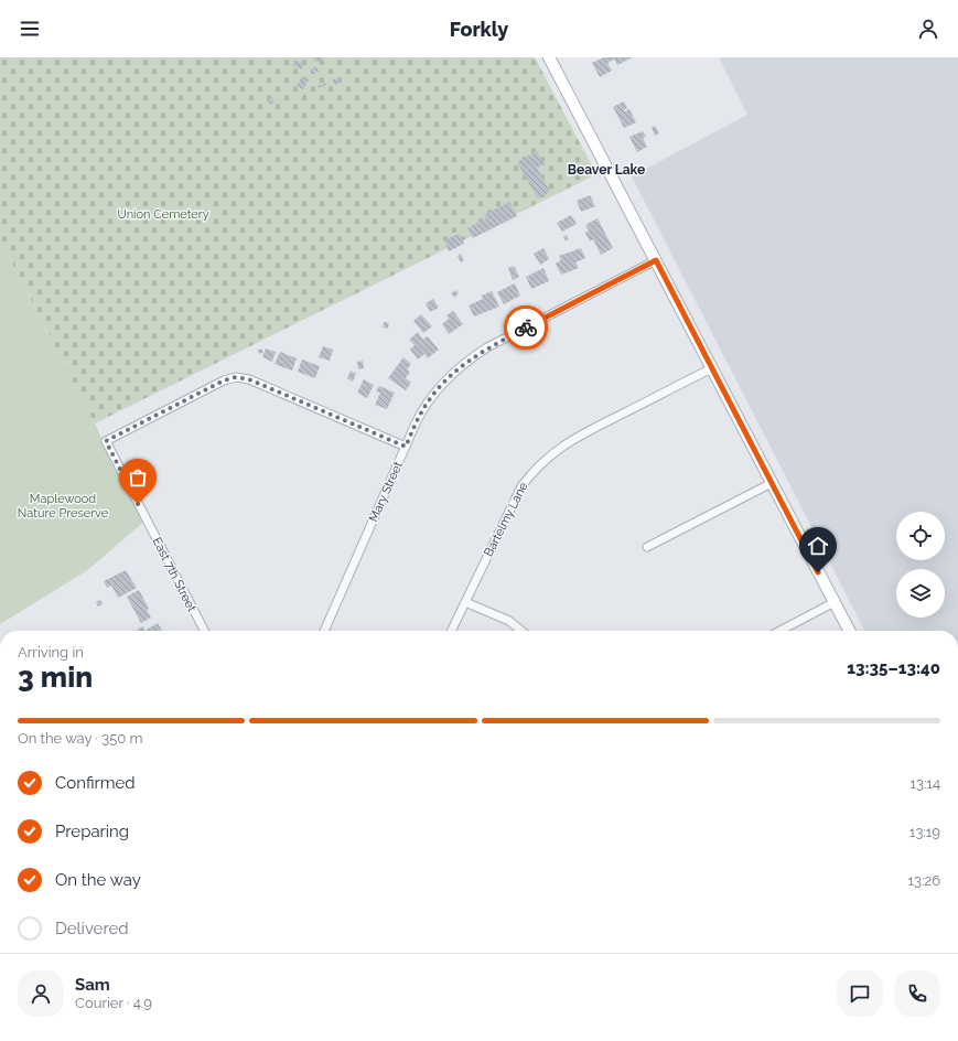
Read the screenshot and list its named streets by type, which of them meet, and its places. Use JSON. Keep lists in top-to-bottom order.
{
  "streets": {
    "street": ["Mary Street", "Bartelmy Lane", "East 7th Street"]
  },
  "crossings": [
    ["Mary Street", "East 7th Street"]
  ],
  "districts": ["Beaver Lake"],
  "parks": ["Union Cemetery", "Maplewood Nature Preserve"],
  "page": {
    "header": "Forkly",
    "heading": ["3 min", "Arriving in", "13:35–13:40"],
    "panel": ["Sam", "Courier · 4.9"],
    "bar": "On the way · 350 m",
    "list": [
      ["Confirmed", "13:14"],
      ["Preparing", "13:19"],
      ["On the way", "13:26"],
      "Delivered"
    ]
  }
}
